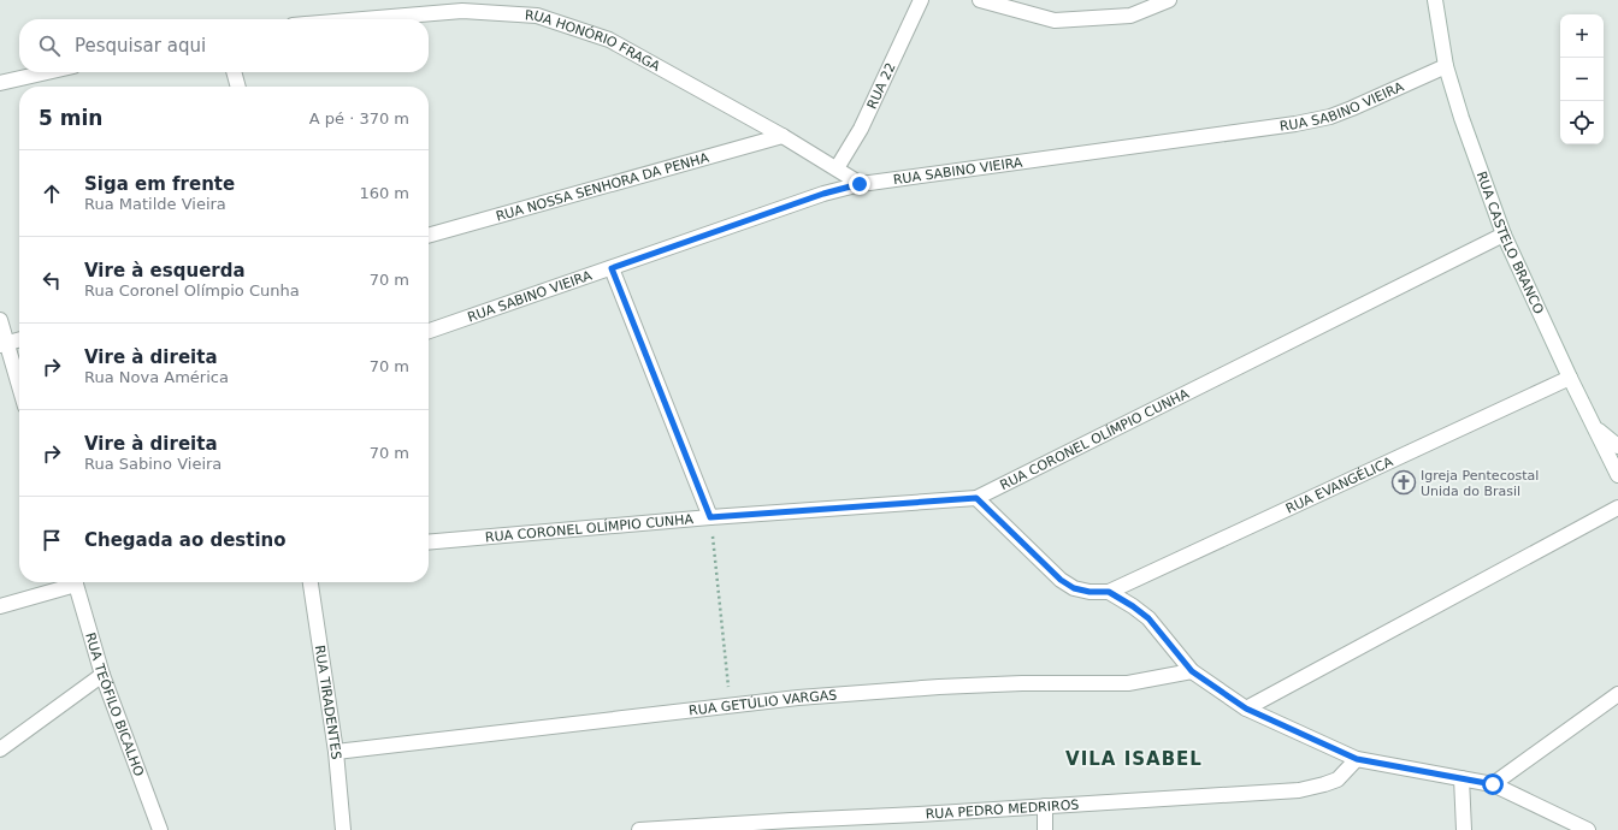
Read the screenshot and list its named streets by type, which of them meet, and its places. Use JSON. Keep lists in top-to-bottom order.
{
  "streets": {
    "street": [
      "RUA HONÓRIO FRAGA",
      "RUA 22",
      "RUA SABINO VIEIRA",
      "RUA NOSSA SENHORA DA PENHA",
      "RUA CASTELO BRANCO",
      "RUA CORONEL OLÍMPIO CUNHA",
      "RUA EVANGÉLICA",
      "RUA TIRADENTES",
      "RUA GETÚLIO VARGAS",
      "RUA TEÓFILO BICALHO",
      "RUA PEDRO MEDRIROS"
    ]
  },
  "crossings": [
    ["RUA HONÓRIO FRAGA", "RUA 22"],
    ["RUA HONÓRIO FRAGA", "RUA SABINO VIEIRA"],
    ["RUA HONÓRIO FRAGA", "RUA NOSSA SENHORA DA PENHA"],
    ["RUA SABINO VIEIRA", "RUA CASTELO BRANCO"],
    ["RUA CASTELO BRANCO", "RUA CORONEL OLÍMPIO CUNHA"],
    ["RUA CASTELO BRANCO", "RUA EVANGÉLICA"],
    ["RUA TIRADENTES", "RUA GETÚLIO VARGAS"]
  ],
  "districts": ["VILA ISABEL"],
  "places": {
    "church": ["Igreja Pentecostal Unida do Brasil"]
  },
  "page": {
    "map_buttons": ["+", "−"],
    "search": "Pesquisar aqui",
    "heading": ["5 min", "A pé · 370 m"],
    "list": [
      ["Siga em frente", "Rua Matilde Vieira", "160 m"],
      ["Vire à esquerda", "Rua Coronel Olímpio Cunha", "70 m"],
      ["Vire à direita", "Rua Nova América", "70 m"],
      ["Vire à direita", "Rua Sabino Vieira", "70 m"],
      "Chegada ao destino"
    ]
  }
}
